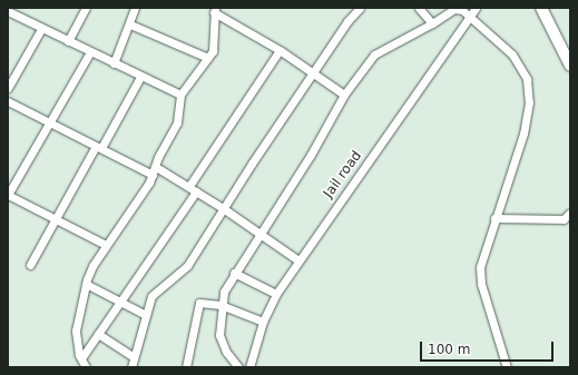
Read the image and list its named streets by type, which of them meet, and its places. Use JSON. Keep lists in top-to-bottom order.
{
  "streets": {
    "street": ["Jail road"]
  },
  "scale_bar": "100 m"
}
